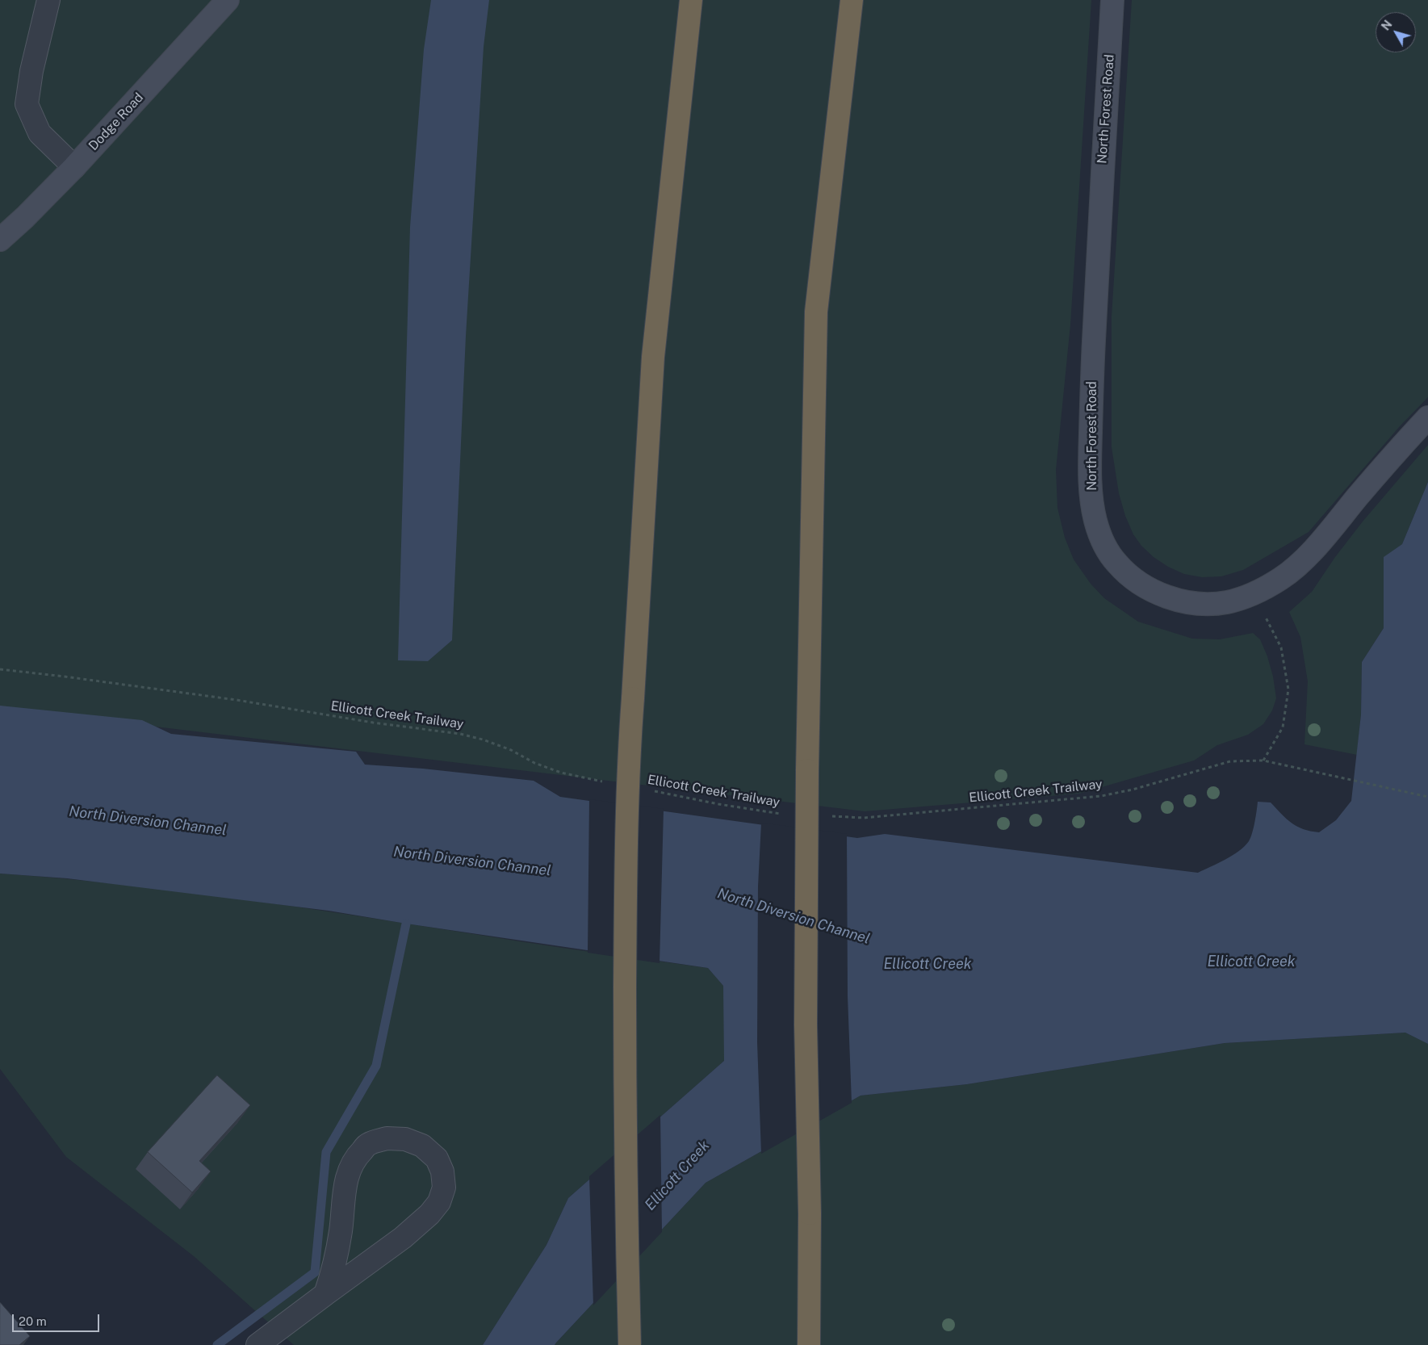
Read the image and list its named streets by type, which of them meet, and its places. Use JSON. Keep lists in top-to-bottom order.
{
  "streets": {
    "street": ["North Forest Road", "Dodge Road"],
    "path": ["Ellicott Creek Trailway"]
  },
  "water": ["North Diversion Channel", "Ellicott Creek"],
  "scale_bar": "20 m",
  "north": "top left"
}
